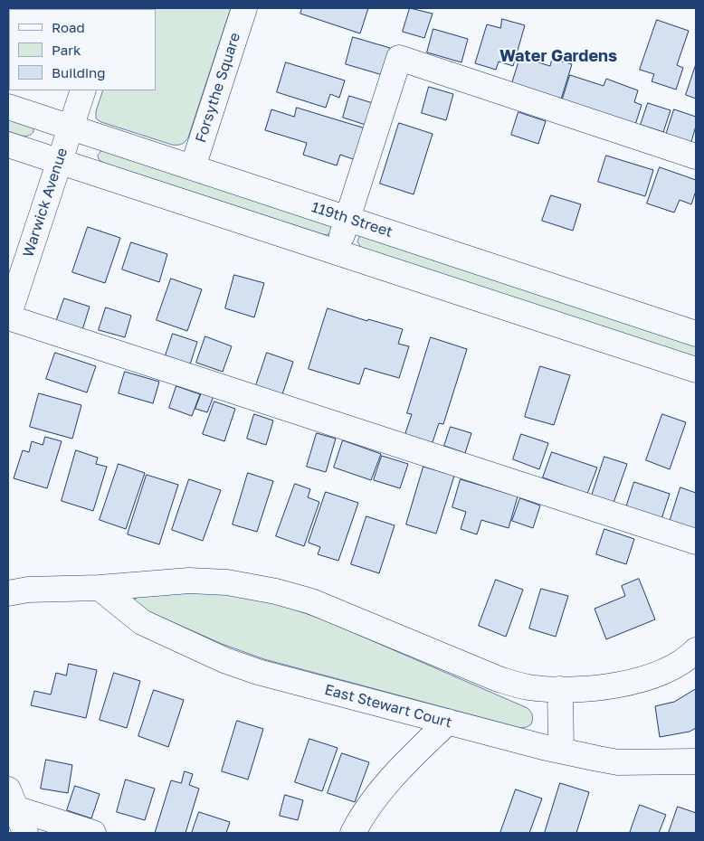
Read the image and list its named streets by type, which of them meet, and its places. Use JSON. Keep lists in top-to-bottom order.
{
  "streets": {
    "street": [
      "Forsythe Square",
      "Warwick Avenue",
      "119th Street",
      "East Stewart Court"
    ]
  },
  "crossings": [
    ["Forsythe Square", "119th Street"],
    ["Warwick Avenue", "119th Street"]
  ],
  "districts": ["Water Gardens"],
  "legend": ["Road", "Park", "Building"]
}
